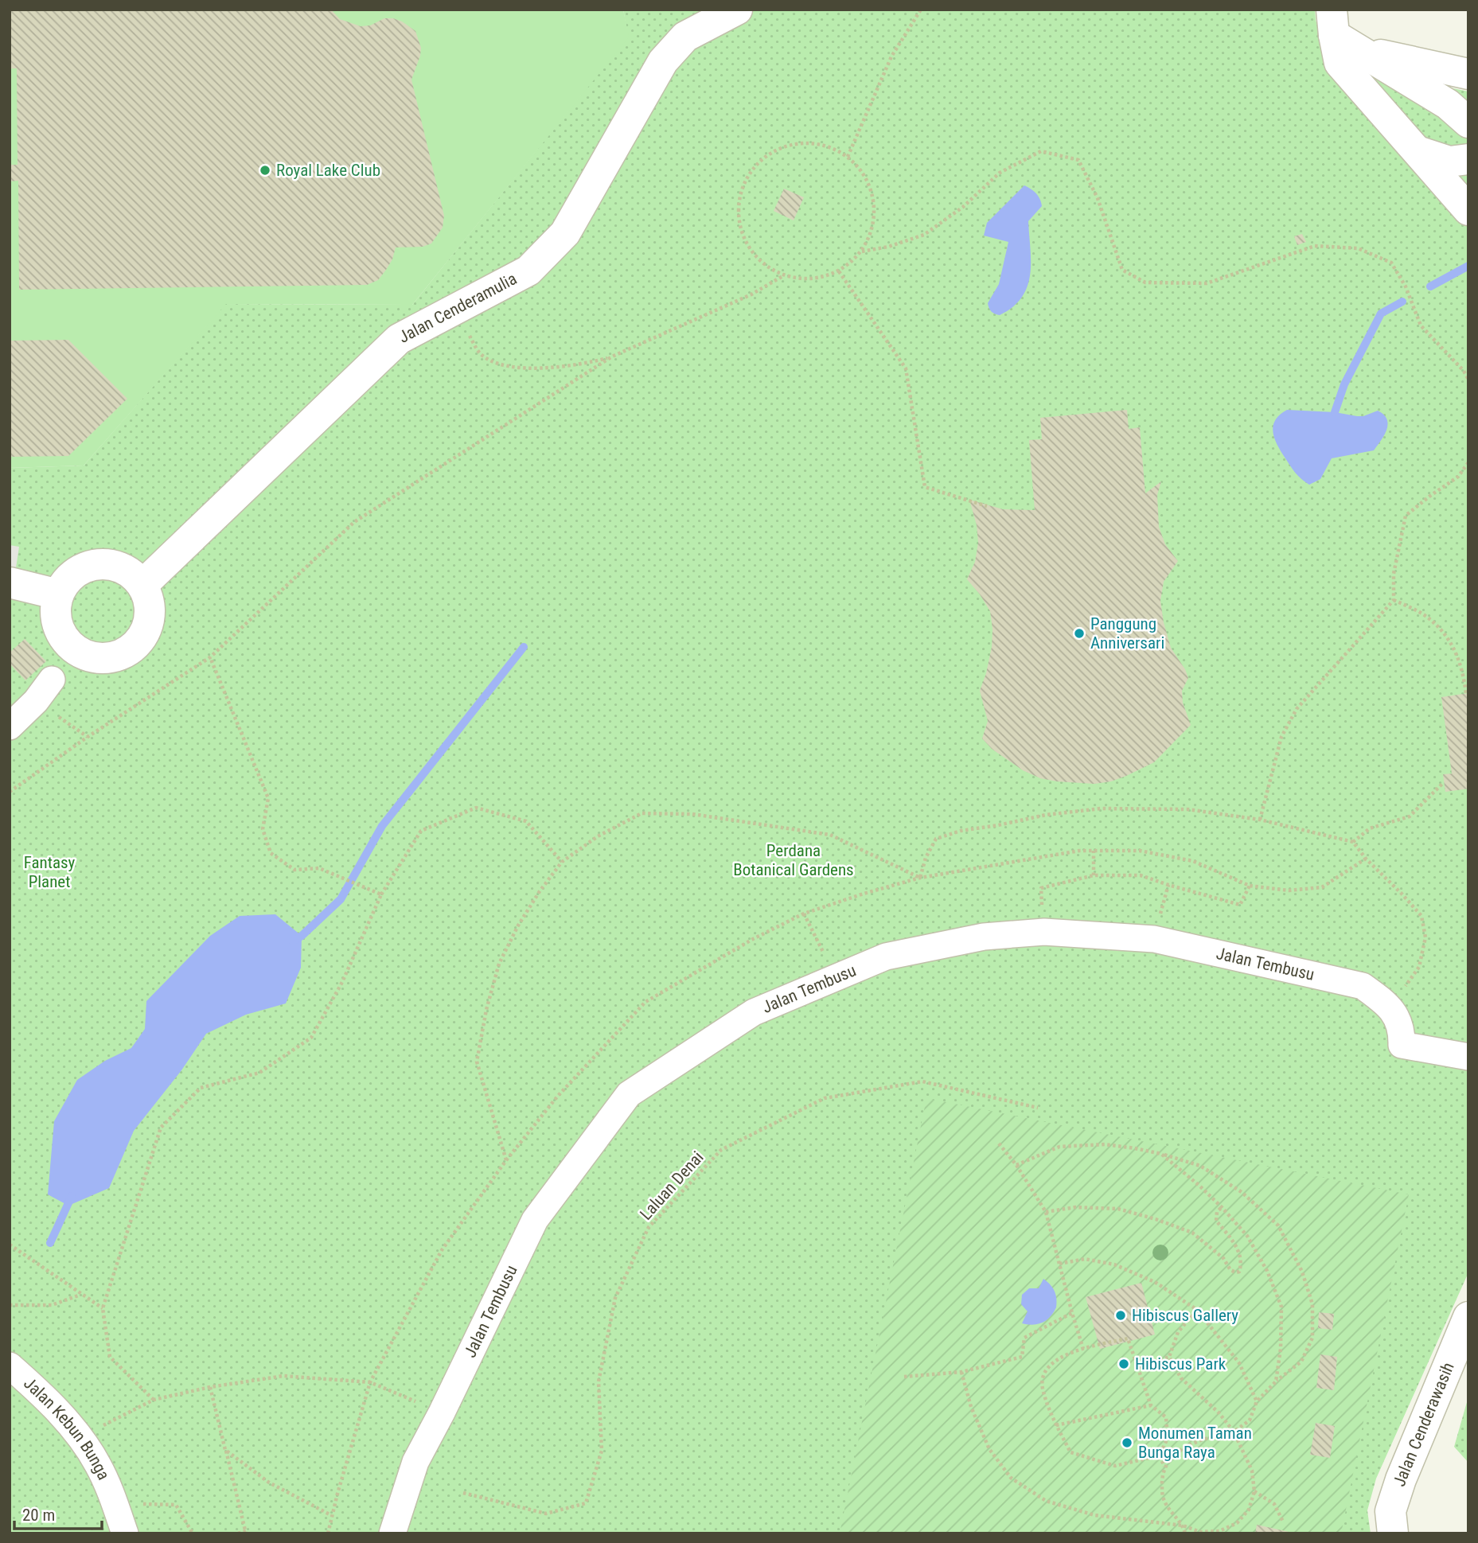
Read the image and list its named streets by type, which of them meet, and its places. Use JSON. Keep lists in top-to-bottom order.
{
  "streets": {
    "street": [
      "Jalan Cenderamulia",
      "Jalan Tembusu",
      "Jalan Cenderawasih",
      "Jalan Kebun Bunga"
    ],
    "path": ["Laluan Denai"]
  },
  "parks": ["Perdana Botanical Gardens", "Fantasy Planet"],
  "places": [
    "Royal Lake Club",
    "Panggung Anniversari",
    "Hibiscus Gallery",
    "Hibiscus Park",
    "Monumen Taman Bunga Raya"
  ],
  "scale_bar": "20 m"
}
